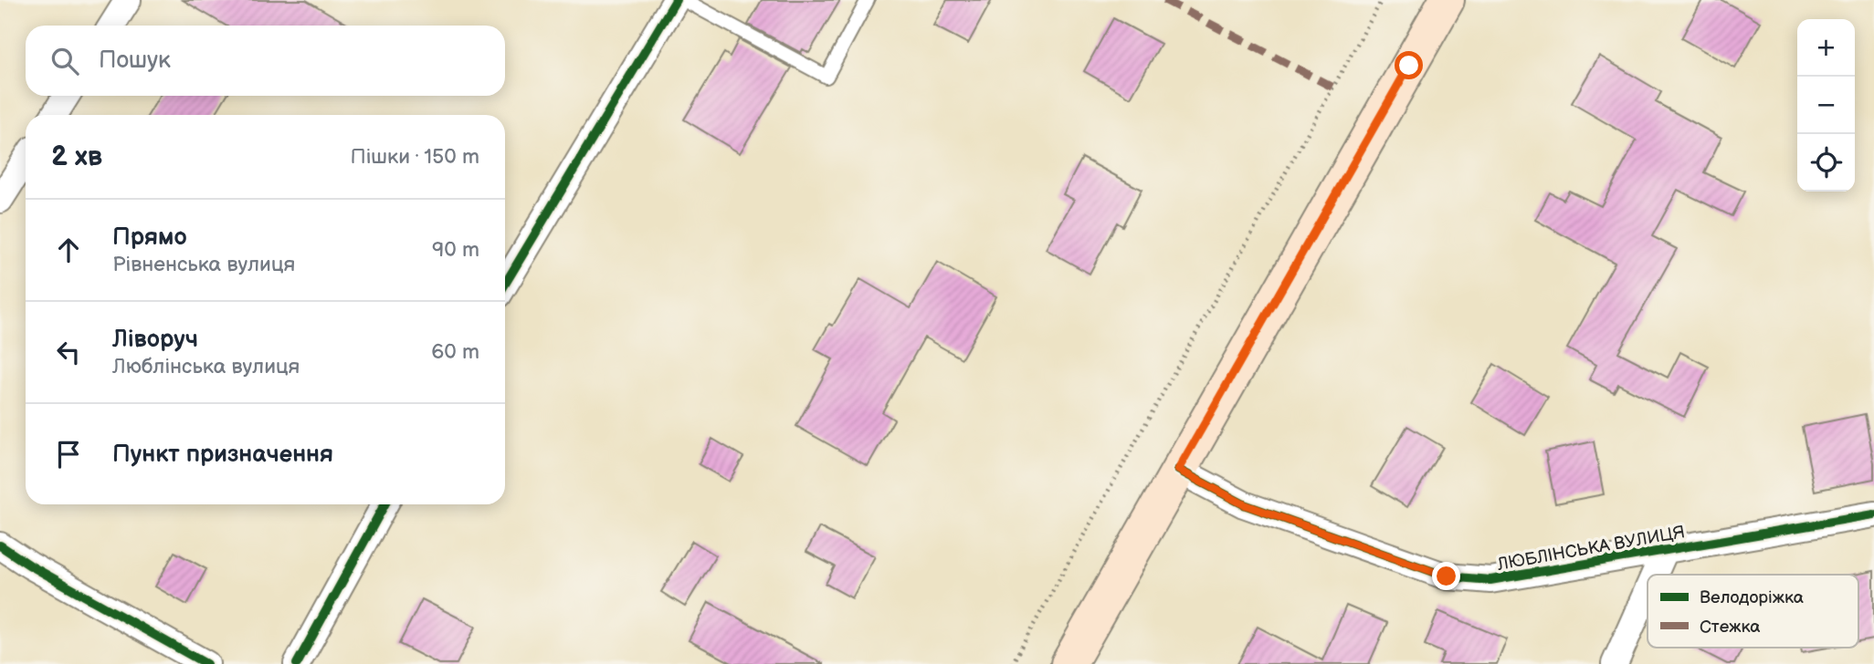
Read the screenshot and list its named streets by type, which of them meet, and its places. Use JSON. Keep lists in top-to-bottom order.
{
  "streets": {
    "street": ["ЛЮБЛІНСЬКА ВУЛИЦЯ"]
  },
  "legend": ["Велодоріжка", "Стежка"],
  "page": {
    "map_buttons": ["+", "−"],
    "search": "Пошук",
    "heading": ["2 хв", "Пішки · 150 m"],
    "list": [
      ["Прямо", "Рівненська вулиця", "90 m"],
      ["Ліворуч", "Люблінська вулиця", "60 m"],
      "Пункт призначення"
    ]
  }
}
